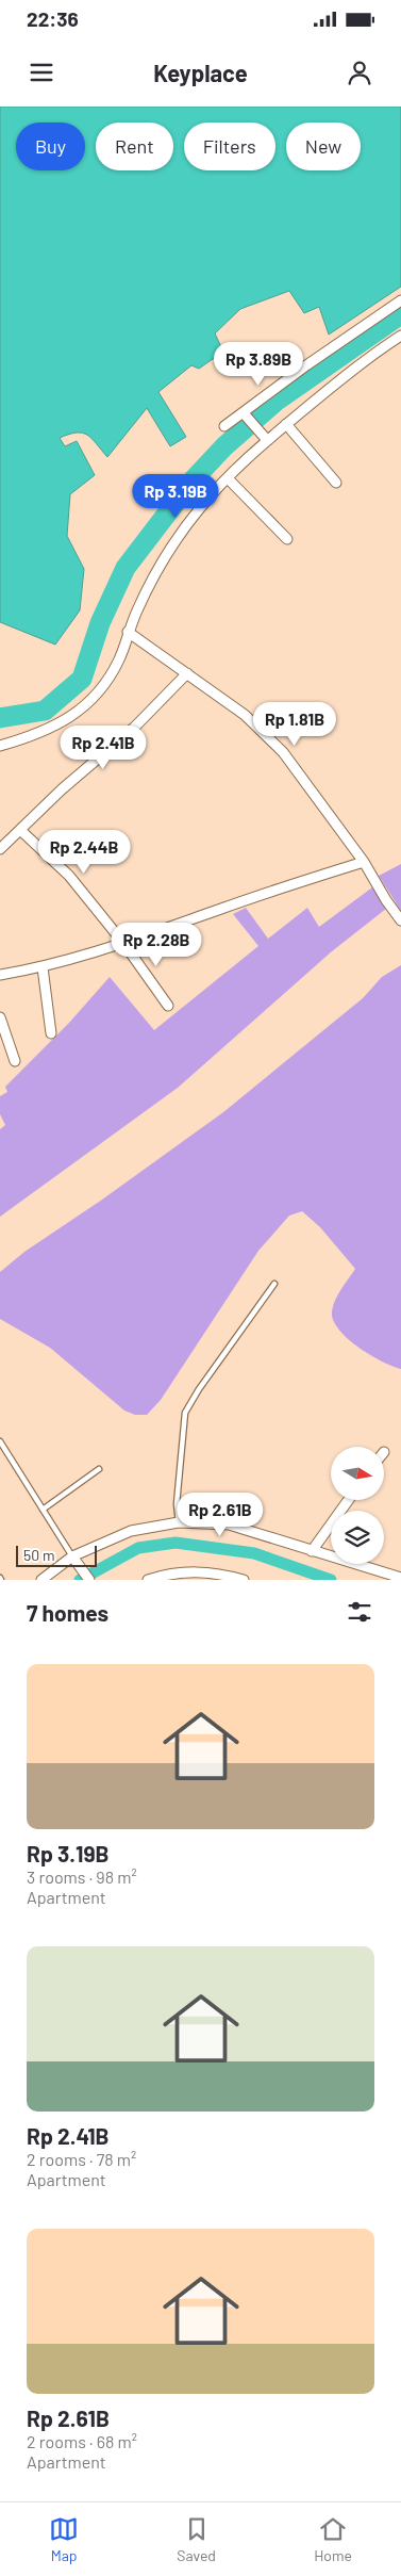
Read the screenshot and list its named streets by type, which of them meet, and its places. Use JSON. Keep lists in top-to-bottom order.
{
  "scale_bar": "50 m",
  "north": "right",
  "page": {
    "status": "22:36",
    "header": "Keyplace",
    "chip": [
      "Buy",
      "Rent",
      "Filters",
      "New"
    ],
    "price": [
      "Rp 3.89B",
      "Rp 3.19B",
      "Rp 1.81B",
      "Rp 2.41B",
      "Rp 2.44B",
      "Rp 2.28B",
      "Rp 2.61B"
    ],
    "scale": "50 m",
    "heading": "7 homes",
    "list": [
      {
        "name": "Rp 3.19B",
        "note": "3 rooms · 98 m² · Apartment"
      },
      {
        "name": "Rp 2.41B",
        "note": "2 rooms · 78 m² · Apartment"
      },
      {
        "name": "Rp 2.61B",
        "note": "2 rooms · 68 m² · Apartment"
      }
    ],
    "tabs": ["Map", "Saved", "Home"]
  }
}
